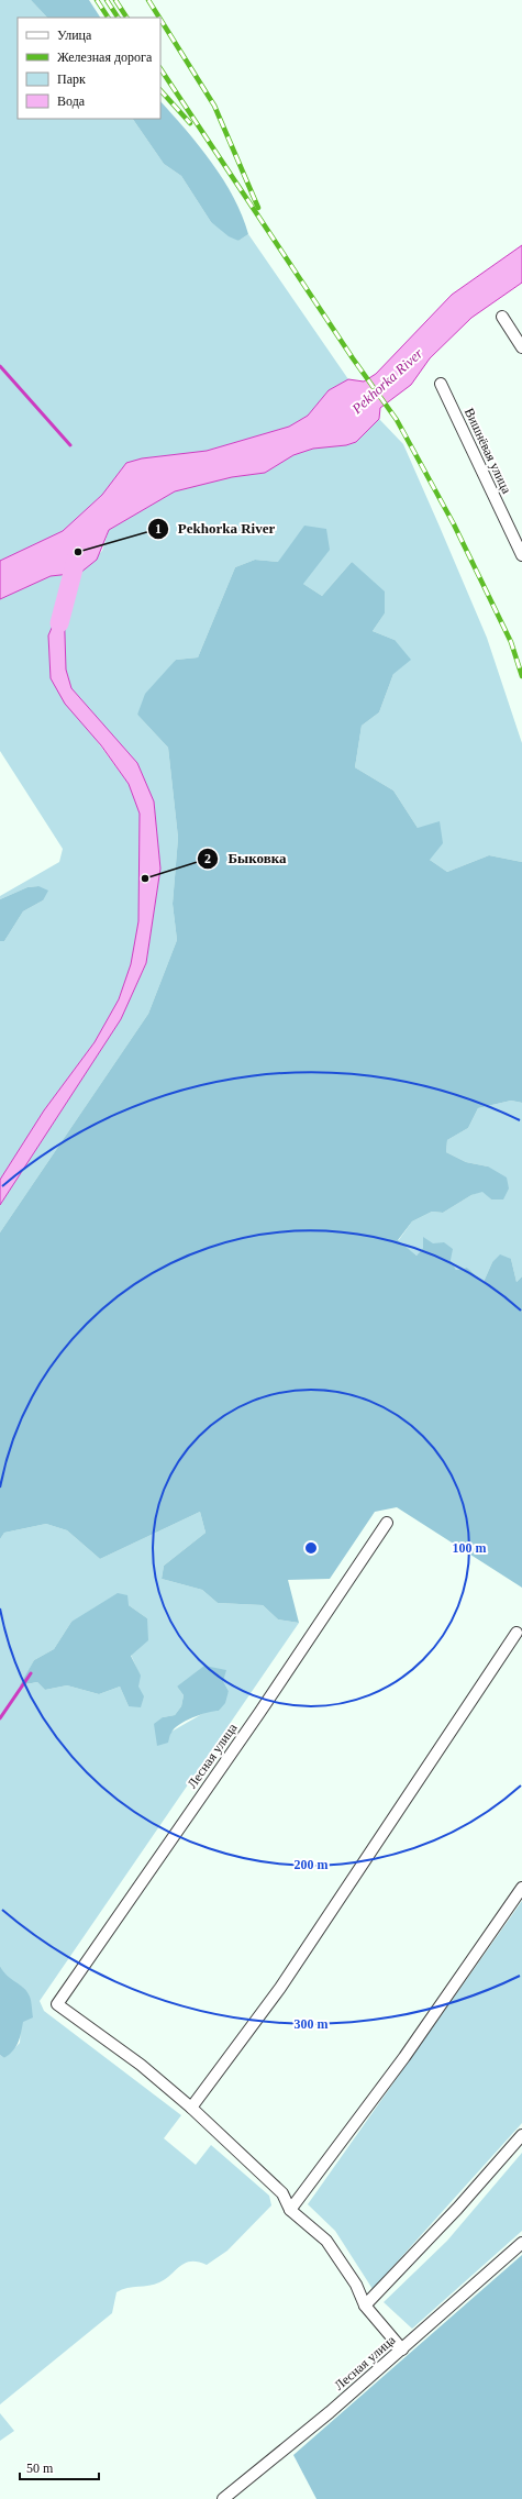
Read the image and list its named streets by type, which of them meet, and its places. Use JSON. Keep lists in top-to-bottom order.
{
  "streets": {
    "street": ["Вишнёвая улица", "Лесная улица"]
  },
  "water": ["Pekhorka River"],
  "places": ["Pekhorka River", "Быковка"],
  "legend": [
    "Улица",
    "Железная дорога",
    "Парк",
    "Вода"
  ],
  "scale_bar": "50 m",
  "rings": ["100 m", "200 m", "300 m"]
}
